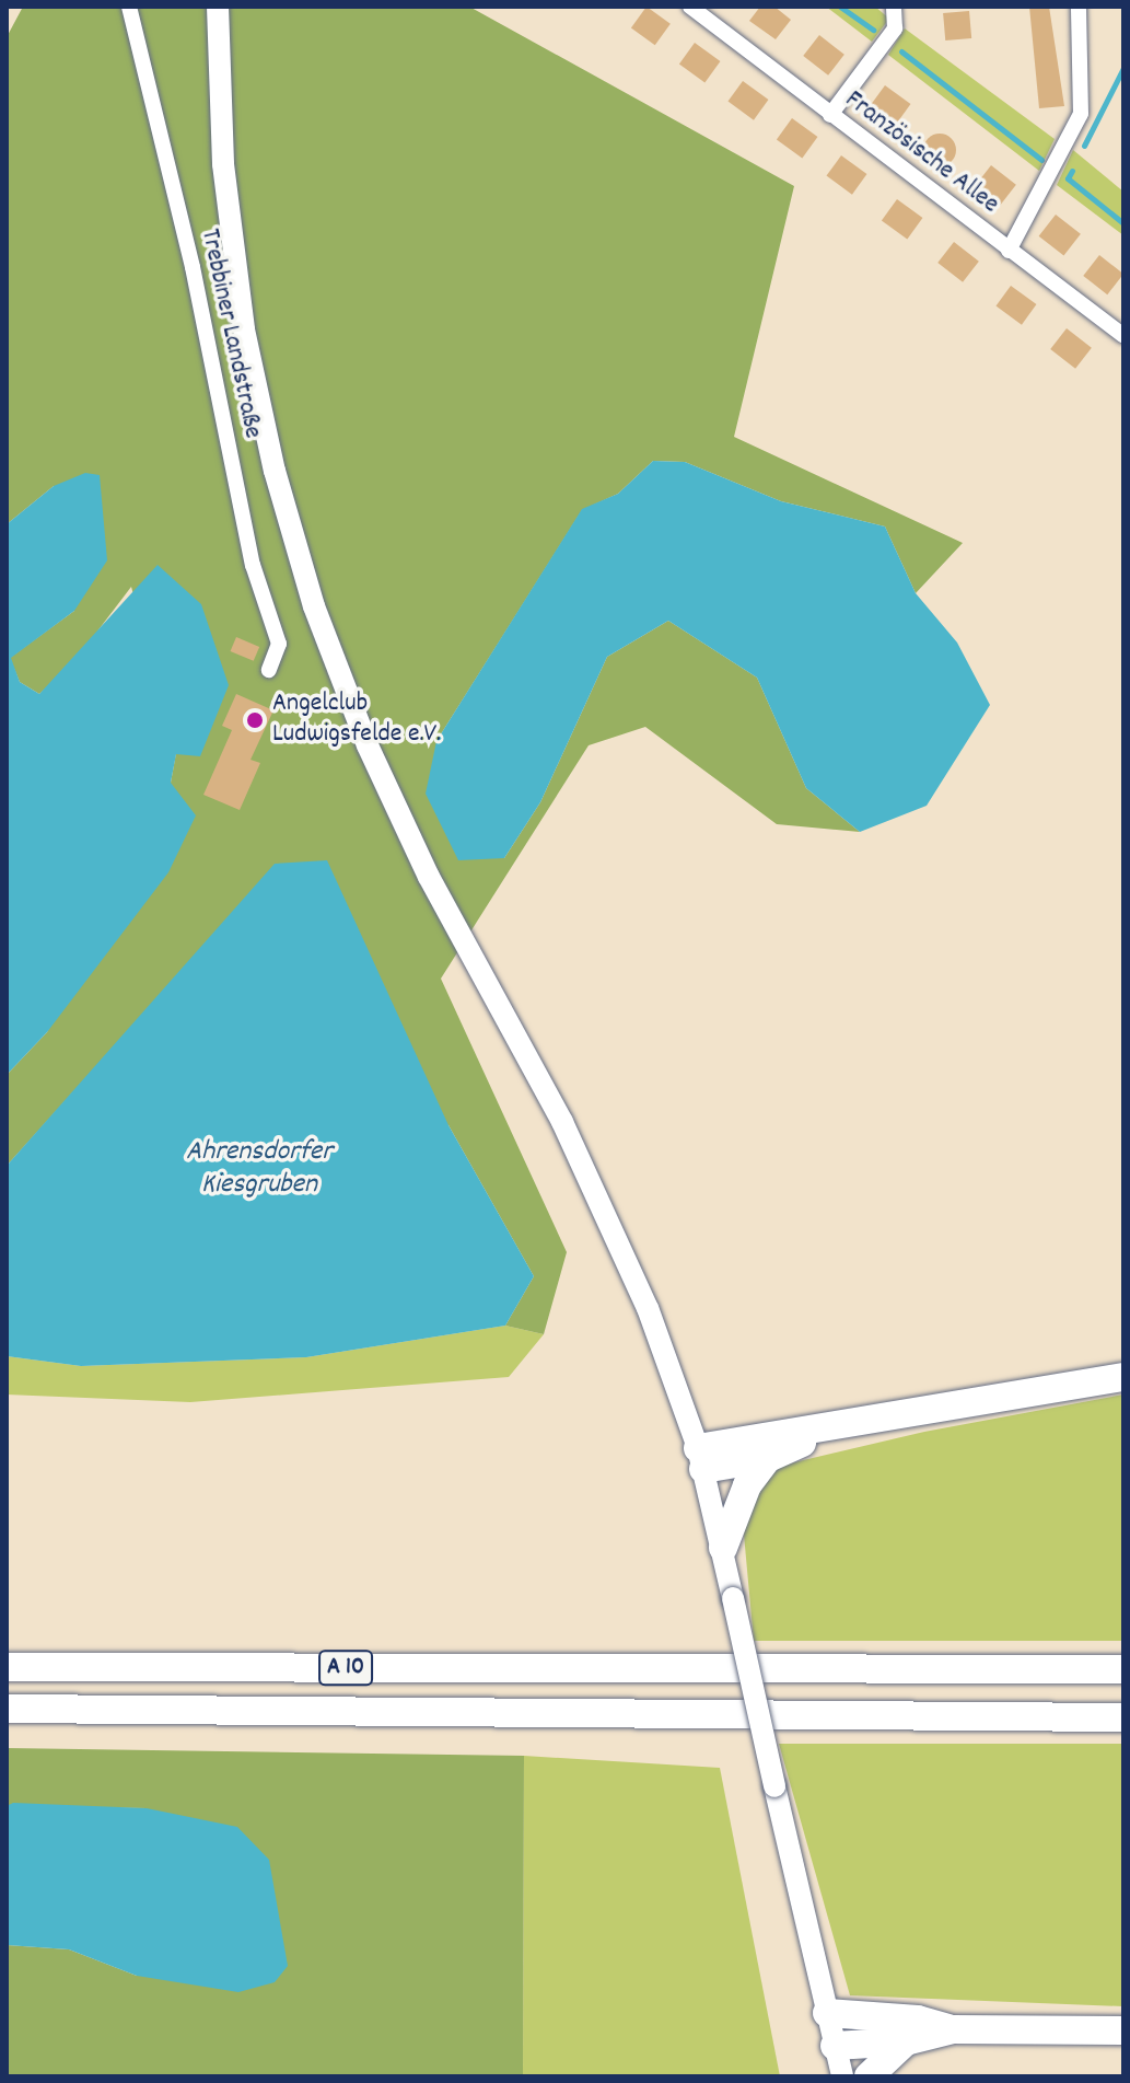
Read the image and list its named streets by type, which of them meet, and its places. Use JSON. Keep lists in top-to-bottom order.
{
  "streets": {
    "highway": ["A 10"],
    "street": ["Französische Allee", "Trebbiner Landstraße"]
  },
  "water": ["Ahrensdorfer Kiesgruben"],
  "places": ["Angelclub Ludwigsfelde e.V."]
}
